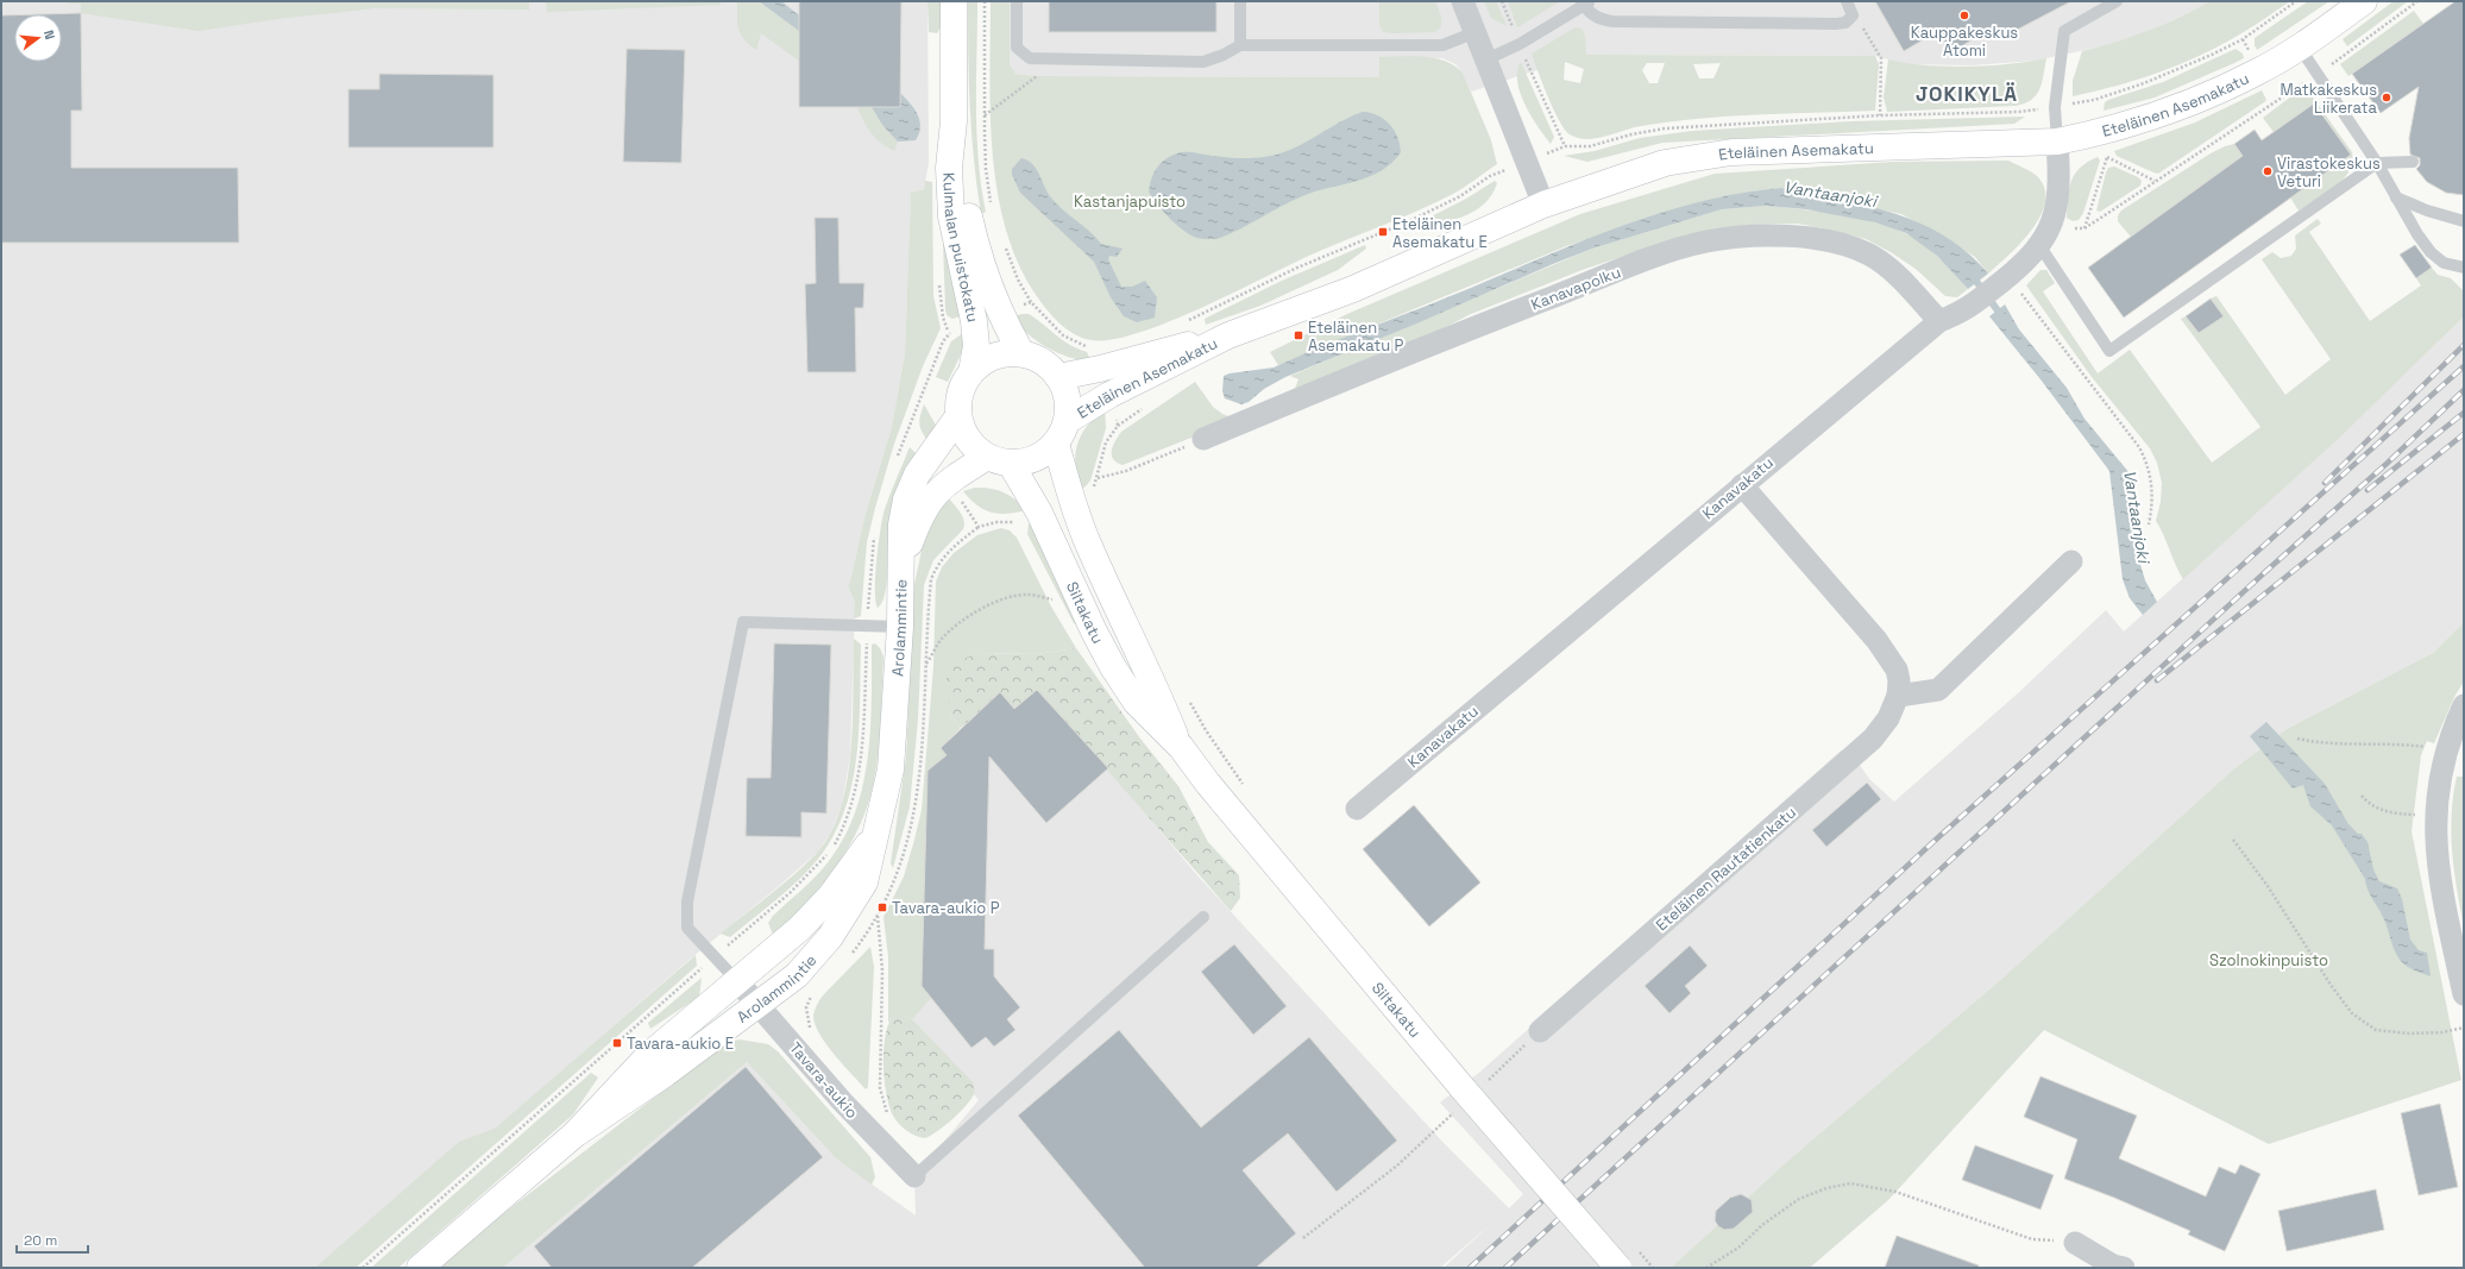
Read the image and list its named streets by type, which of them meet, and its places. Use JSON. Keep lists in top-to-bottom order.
{
  "streets": {
    "street": [
      "Eteläinen Asemakatu",
      "Kulmalan puistokatu",
      "Kanavapolku",
      "Kanavakatu",
      "Siltakatu",
      "Arolammintie",
      "Eteläinen Rautatienkatu",
      "Tavara-aukio"
    ]
  },
  "crossings": [
    ["Eteläinen Asemakatu", "Kulmalan puistokatu"],
    ["Eteläinen Asemakatu", "Kanavakatu"],
    ["Eteläinen Asemakatu", "Siltakatu"],
    ["Eteläinen Asemakatu", "Arolammintie"],
    ["Kulmalan puistokatu", "Siltakatu"],
    ["Kulmalan puistokatu", "Arolammintie"],
    ["Kanavapolku", "Kanavakatu"],
    ["Kanavakatu", "Eteläinen Rautatienkatu"],
    ["Siltakatu", "Arolammintie"],
    ["Arolammintie", "Tavara-aukio"]
  ],
  "districts": ["JOKIKYLÄ"],
  "water": ["Vantaanjoki"],
  "parks": ["Kastanjapuisto", "Szolnokinpuisto"],
  "places": {
    "other": ["Kauppakeskus Atomi", "Matkakeskus Liikerata", "Virastokeskus Veturi"],
    "transit": [
      "Eteläinen Asemakatu E",
      "Eteläinen Asemakatu P",
      "Tavara-aukio P",
      "Tavara-aukio E"
    ]
  },
  "scale_bar": "20 m",
  "north": "right"
}
